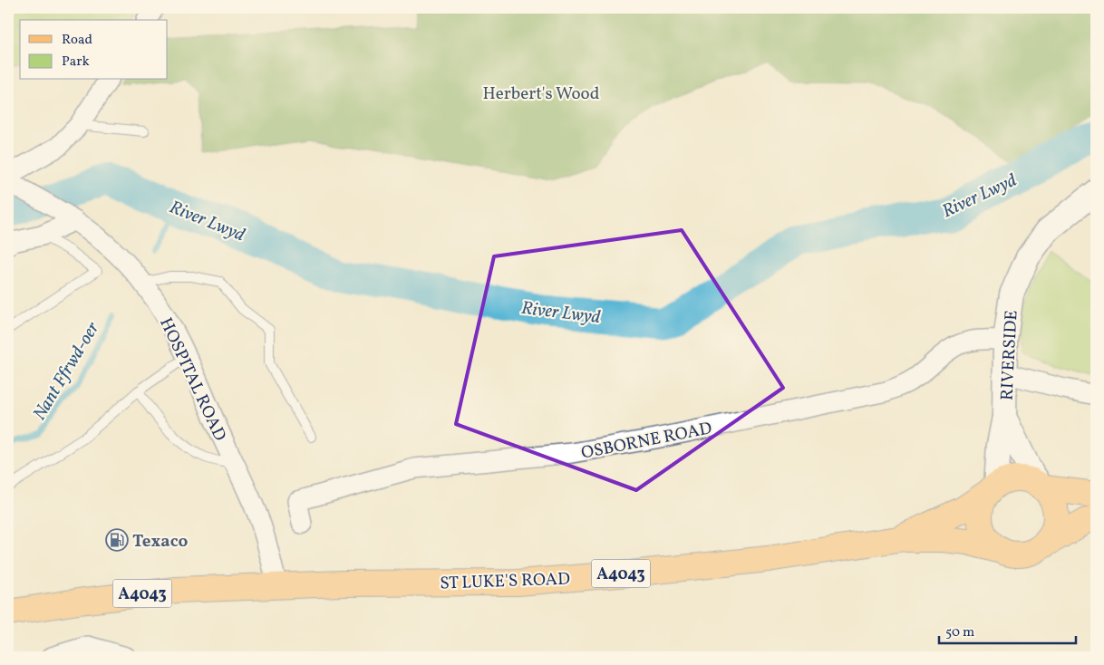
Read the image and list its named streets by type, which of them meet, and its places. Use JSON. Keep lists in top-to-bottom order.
{
  "streets": {
    "main road": ["A4043", "ST LUKE'S ROAD"],
    "street": ["RIVERSIDE", "HOSPITAL ROAD", "OSBORNE ROAD"]
  },
  "crossings": [
    ["RIVERSIDE", "OSBORNE ROAD"],
    ["RIVERSIDE", "A4043"],
    ["RIVERSIDE", "ST LUKE'S ROAD"],
    ["HOSPITAL ROAD", "ST LUKE'S ROAD"],
    ["A4043", "ST LUKE'S ROAD"]
  ],
  "water": ["River Lwyd", "Nant Ffrwd-oer"],
  "parks": ["Herbert's Wood"],
  "places": {
    "fuel station": ["Texaco"]
  },
  "legend": ["Road", "Park"],
  "scale_bar": "50 m"
}
